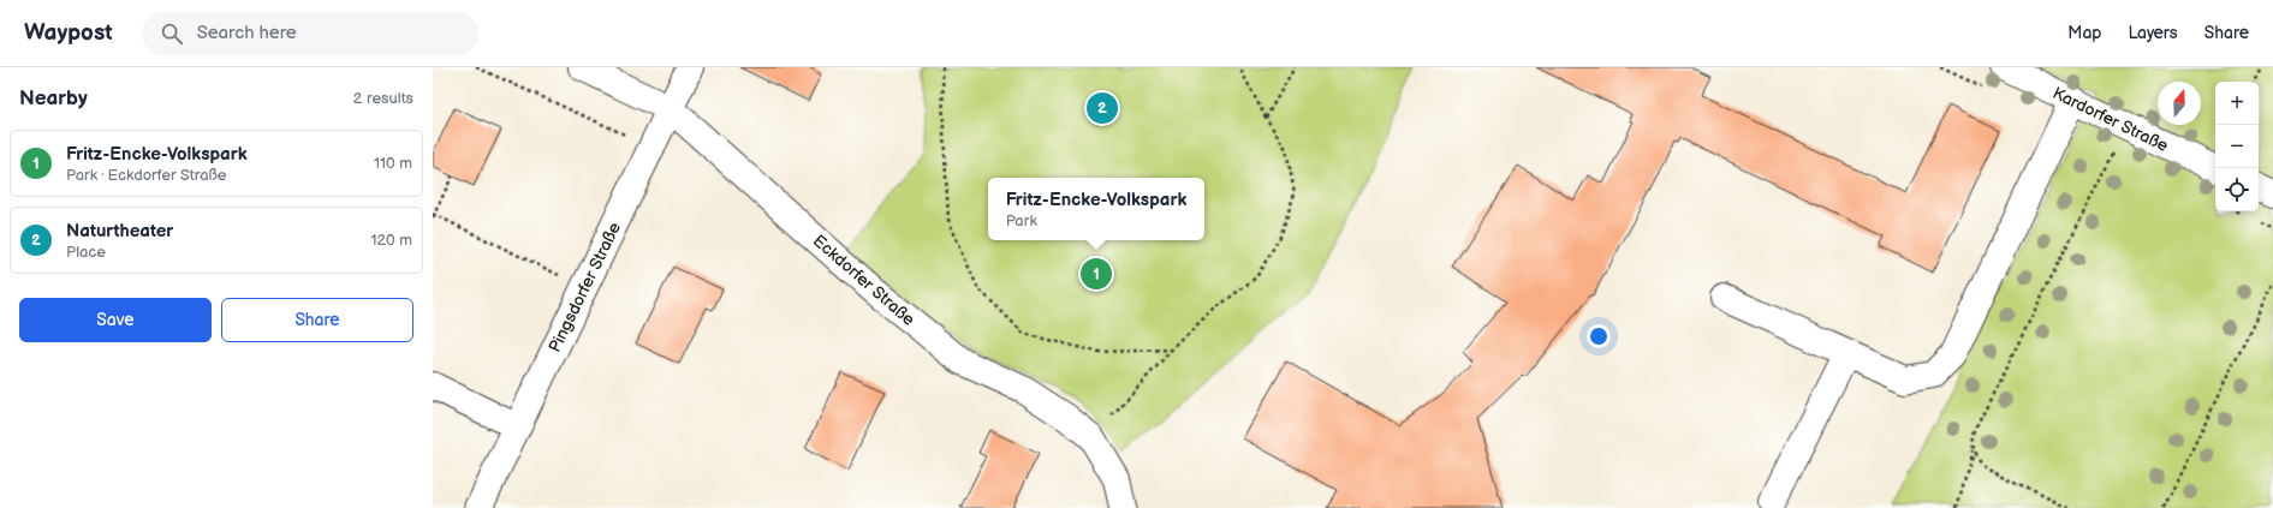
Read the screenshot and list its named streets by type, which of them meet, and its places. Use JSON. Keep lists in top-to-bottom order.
{
  "streets": {
    "street": ["Kardorfer Straße", "Eckdorfer Straße", "Pingsdorfer Straße"]
  },
  "crossings": [
    ["Eckdorfer Straße", "Pingsdorfer Straße"]
  ],
  "north": "top",
  "page": {
    "header": "Waypost",
    "search": "Search here",
    "nav": ["Map", "Layers", "Share"],
    "heading": ["Nearby", "2 results"],
    "map_buttons": ["+", "−"],
    "pins": ["2", "1"],
    "list": [
      {
        "mark": "1",
        "name": "Fritz-Encke-Volkspark",
        "note": "Park · Eckdorfer Straße",
        "value": "110 m"
      },
      {
        "mark": "2",
        "name": "Naturtheater",
        "note": "Place",
        "value": "120 m"
      }
    ],
    "popup": ["Fritz-Encke-Volkspark", "Park"],
    "buttons": ["Save", "Share"]
  }
}
